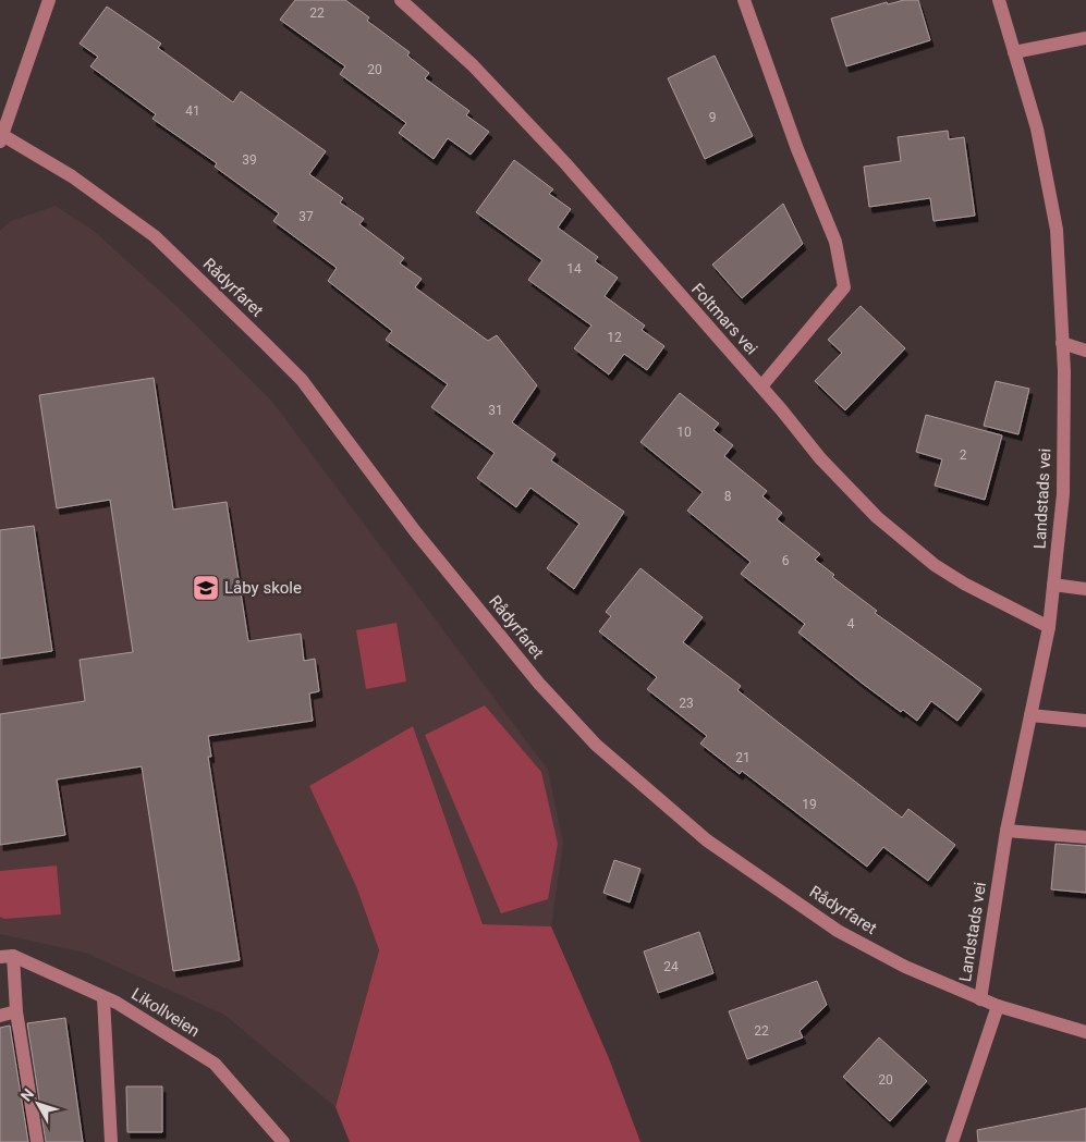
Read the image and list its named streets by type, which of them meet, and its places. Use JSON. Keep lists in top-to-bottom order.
{
  "streets": {
    "street": [
      "Rådyrfaret",
      "Foltmars vei",
      "Landstads vei",
      "Likollveien"
    ]
  },
  "crossings": [
    ["Rådyrfaret", "Landstads vei"],
    ["Foltmars vei", "Landstads vei"]
  ],
  "places": {
    "school or university": ["Låby skole"]
  },
  "house_numbers": [
    "22",
    "20",
    "41",
    "9",
    "39",
    "37",
    "14",
    "12",
    "31",
    "10",
    "2",
    "8",
    "6",
    "4",
    "23",
    "21",
    "19",
    "24",
    "22",
    "20"
  ],
  "north": "top left"
}
